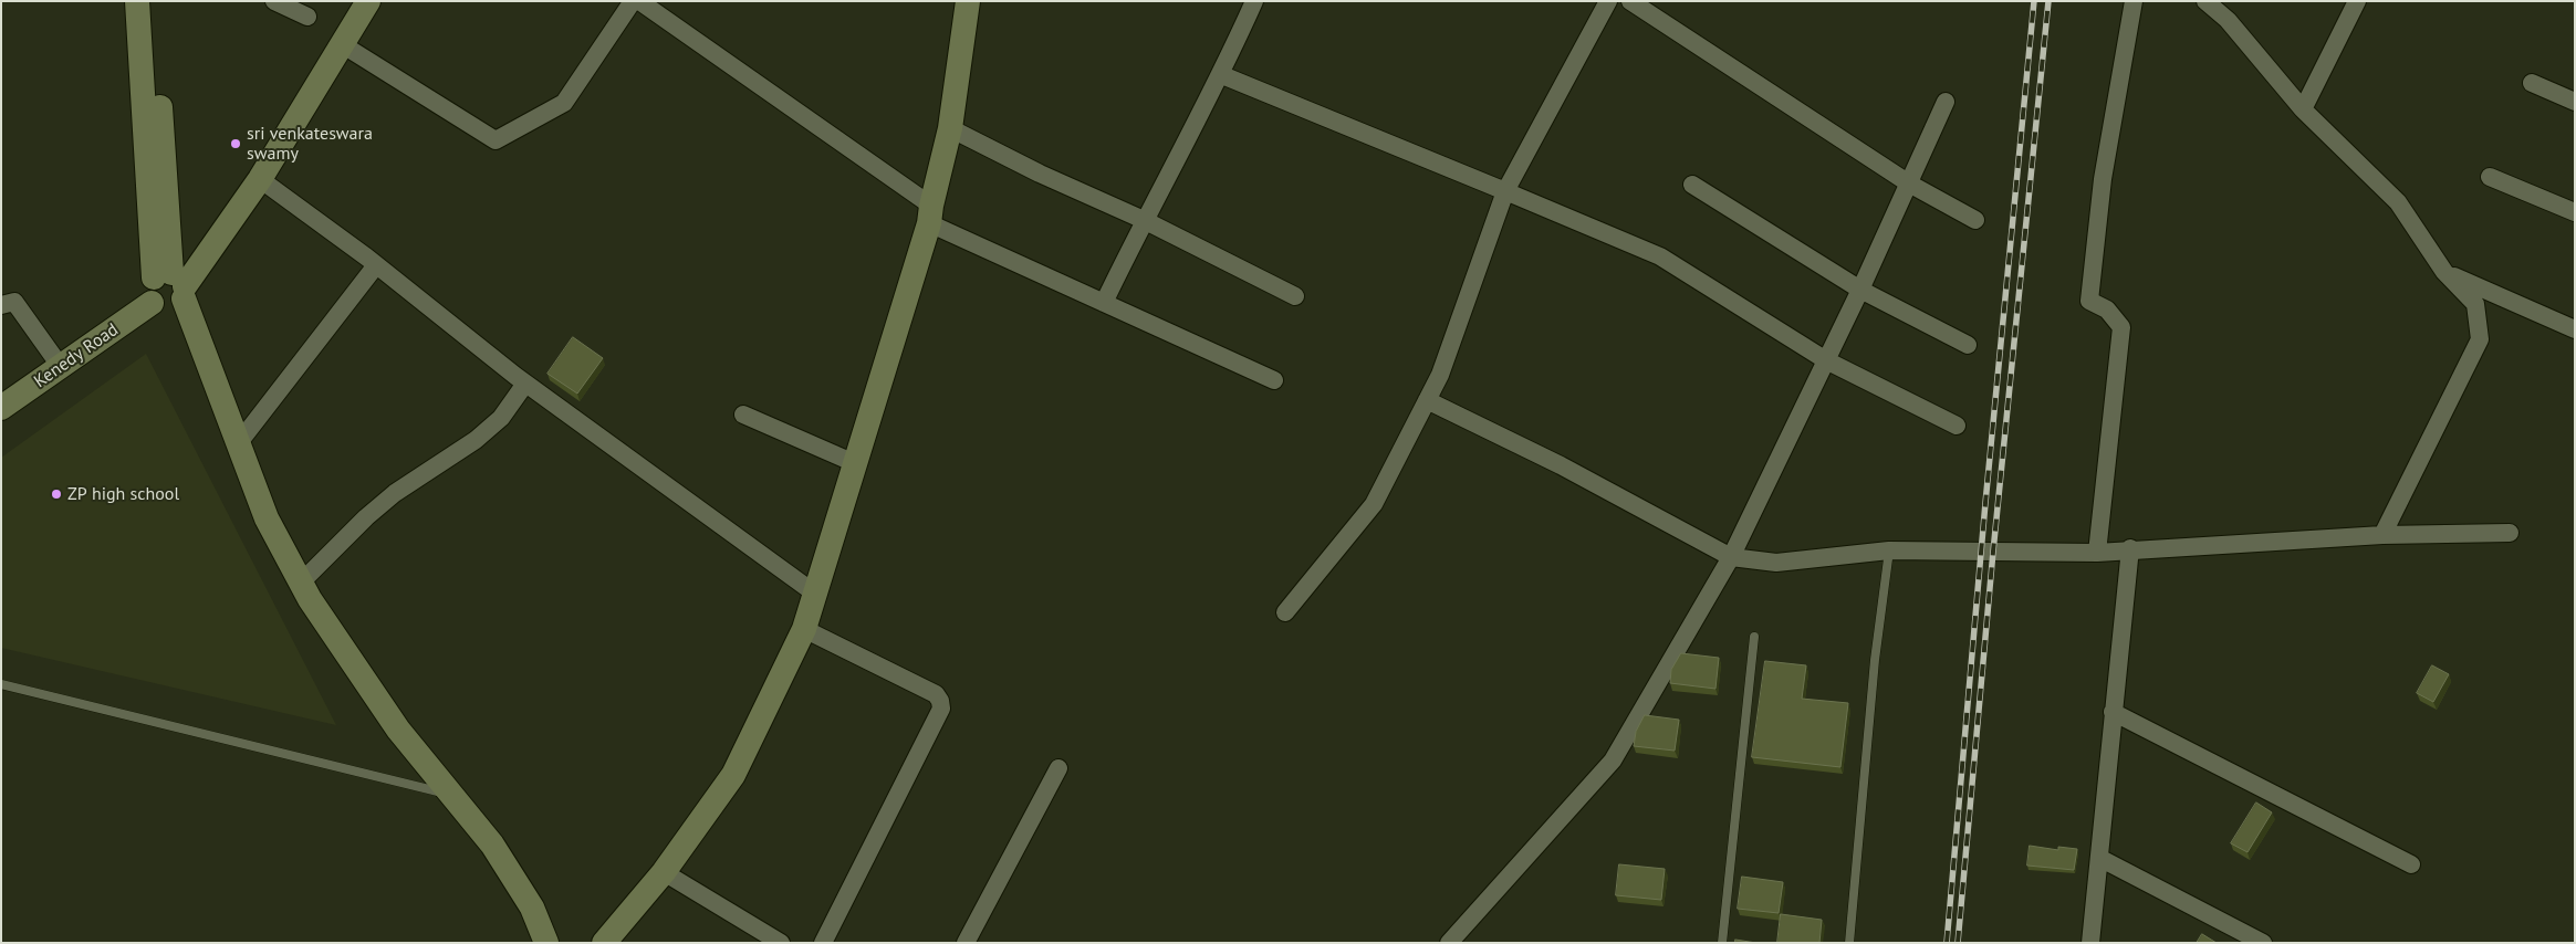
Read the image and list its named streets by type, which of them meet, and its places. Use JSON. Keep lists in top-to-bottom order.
{
  "streets": {
    "street": ["Kenedy Road"]
  },
  "places": ["sri venkateswara swamy", "ZP high school"]
}
